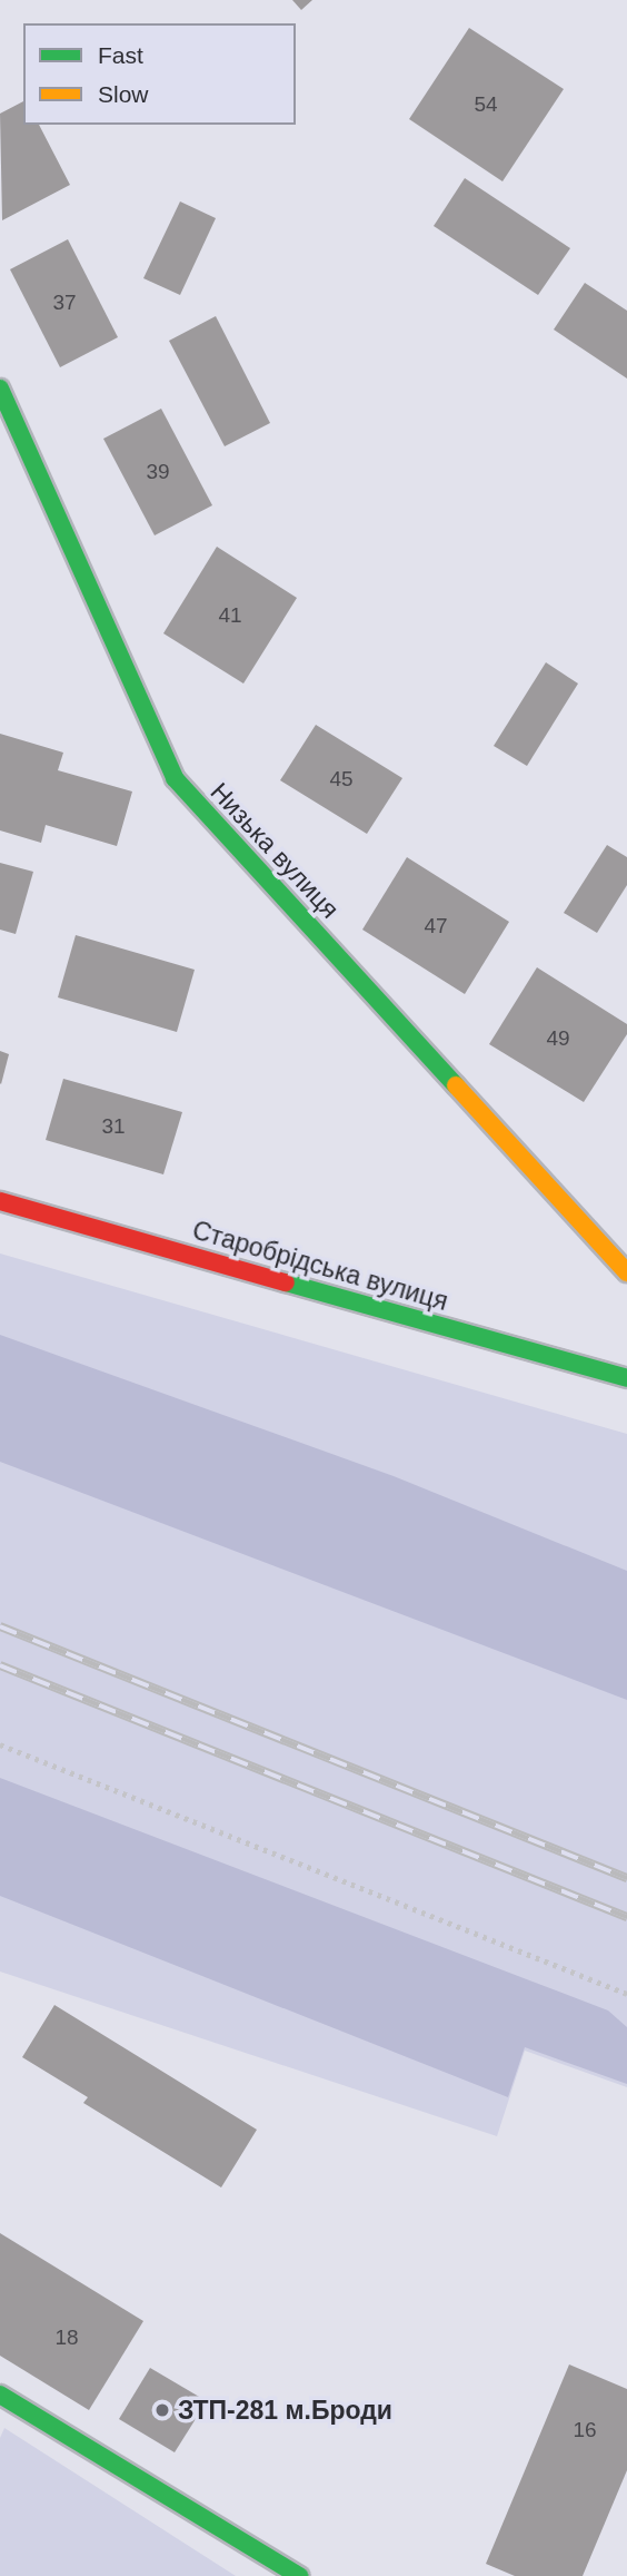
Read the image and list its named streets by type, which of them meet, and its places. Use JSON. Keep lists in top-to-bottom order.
{
  "streets": {
    "street": ["Низька вулиця", "Старобрідська вулиця"]
  },
  "places": ["ЗТП-281 м.Броди"],
  "house_numbers": [
    "54",
    "37",
    "39",
    "41",
    "45",
    "47",
    "49",
    "31",
    "18",
    "16"
  ],
  "legend": ["Fast", "Slow"]
}
